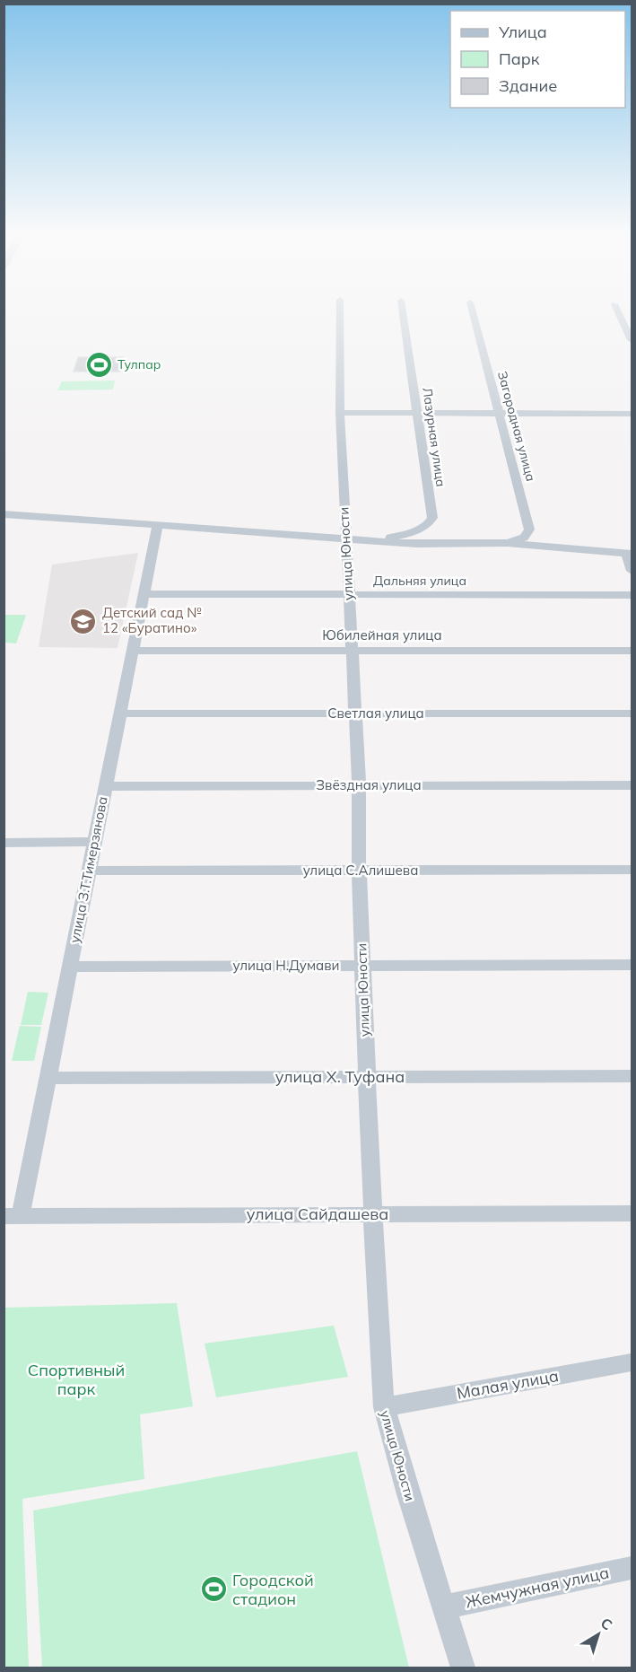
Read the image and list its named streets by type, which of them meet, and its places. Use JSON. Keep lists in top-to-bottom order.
{
  "streets": {
    "street": [
      "Загородная улица",
      "Лазурная улица",
      "улица Юности",
      "Дальняя улица",
      "Юбилейная улица",
      "Светлая улица",
      "Звёздная улица",
      "улица З.Т.Тимерзянова",
      "улица С.Алишева",
      "улица Н.Думави",
      "улица Х. Туфана",
      "улица Сайдашева",
      "Малая улица",
      "Жемчужная улица"
    ]
  },
  "crossings": [
    ["улица Юности", "Дальняя улица"],
    ["улица Юности", "Юбилейная улица"],
    ["улица Юности", "Светлая улица"],
    ["улица Юности", "Звёздная улица"],
    ["улица Юности", "улица С.Алишева"],
    ["улица Юности", "улица Н.Думави"],
    ["улица Юности", "улица Х. Туфана"],
    ["улица Юности", "улица Сайдашева"],
    ["улица Юности", "Малая улица"],
    ["улица Юности", "Жемчужная улица"],
    ["Дальняя улица", "улица З.Т.Тимерзянова"],
    ["Юбилейная улица", "улица З.Т.Тимерзянова"],
    ["Светлая улица", "улица З.Т.Тимерзянова"],
    ["Звёздная улица", "улица З.Т.Тимерзянова"],
    ["улица З.Т.Тимерзянова", "улица С.Алишева"],
    ["улица З.Т.Тимерзянова", "улица Н.Думави"],
    ["улица З.Т.Тимерзянова", "улица Х. Туфана"],
    ["улица З.Т.Тимерзянова", "улица Сайдашева"]
  ],
  "parks": ["Спортивный парк"],
  "places": {
    "sports": ["Тулпар", "Городской стадион"],
    "school or university": ["Детский сад № 12 «Буратино»"]
  },
  "legend": ["Улица", "Парк", "Здание"],
  "north": "top right"
}
